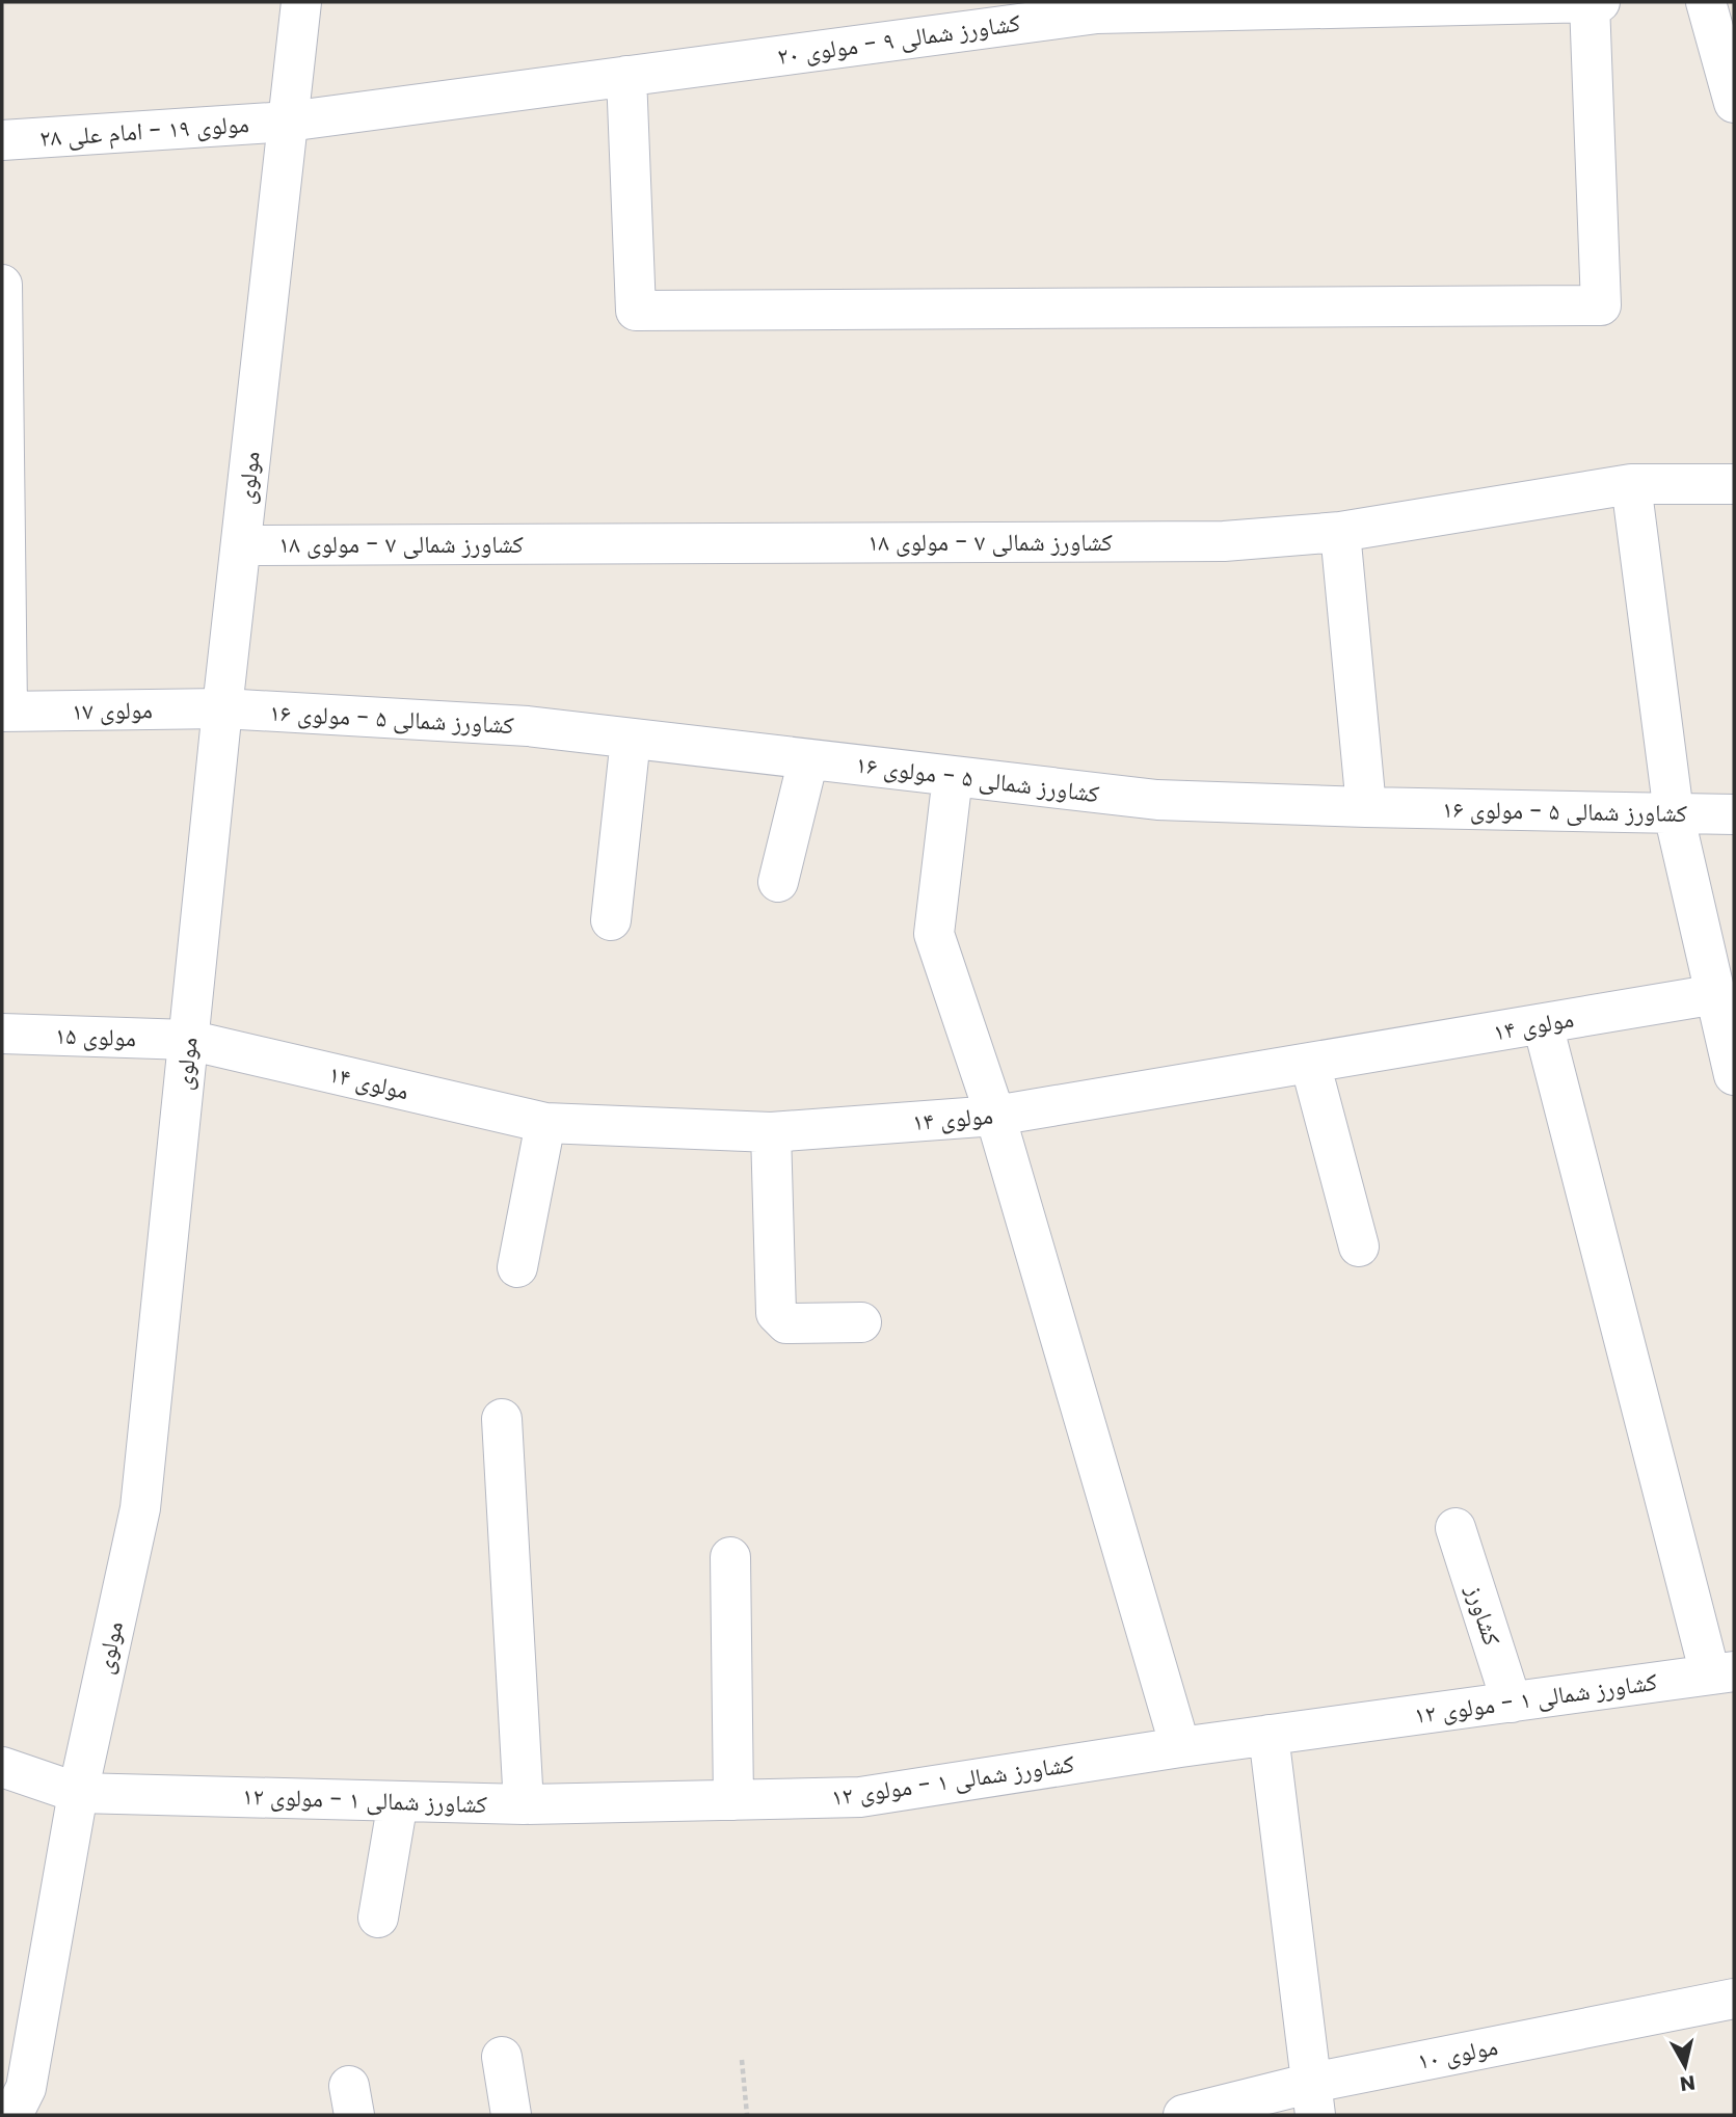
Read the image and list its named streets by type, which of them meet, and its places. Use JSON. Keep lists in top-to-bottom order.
{
  "streets": {
    "street": [
      "کشاورز شمالی ۹ - مولوی ۲۰",
      "مولوی ۱۹ - امام علی ۲۸",
      "مولوی",
      "کشاورز شمالی ۷ - مولوی ۱۸",
      "مولوی ۱۷",
      "کشاورز شمالی ۵ - مولوی ۱۶",
      "مولوی ۱۴",
      "مولوی ۱۵",
      "کشاورز",
      "کشاورز شمالی ۱ - مولوی ۱۲",
      "مولوی ۱۰"
    ]
  },
  "crossings": [
    ["کشاورز شمالی ۹ - مولوی ۲۰", "مولوی ۱۹ - امام علی ۲۸"],
    ["کشاورز شمالی ۹ - مولوی ۲۰", "مولوی"],
    ["مولوی ۱۹ - امام علی ۲۸", "مولوی"],
    ["مولوی", "کشاورز شمالی ۷ - مولوی ۱۸"],
    ["مولوی", "مولوی ۱۷"],
    ["مولوی", "کشاورز شمالی ۵ - مولوی ۱۶"],
    ["مولوی", "مولوی ۱۴"],
    ["مولوی", "مولوی ۱۵"],
    ["مولوی", "کشاورز شمالی ۱ - مولوی ۱۲"],
    ["مولوی ۱۷", "کشاورز شمالی ۵ - مولوی ۱۶"],
    ["مولوی ۱۴", "مولوی ۱۵"],
    ["کشاورز", "کشاورز شمالی ۱ - مولوی ۱۲"]
  ],
  "north": "bottom"
}
